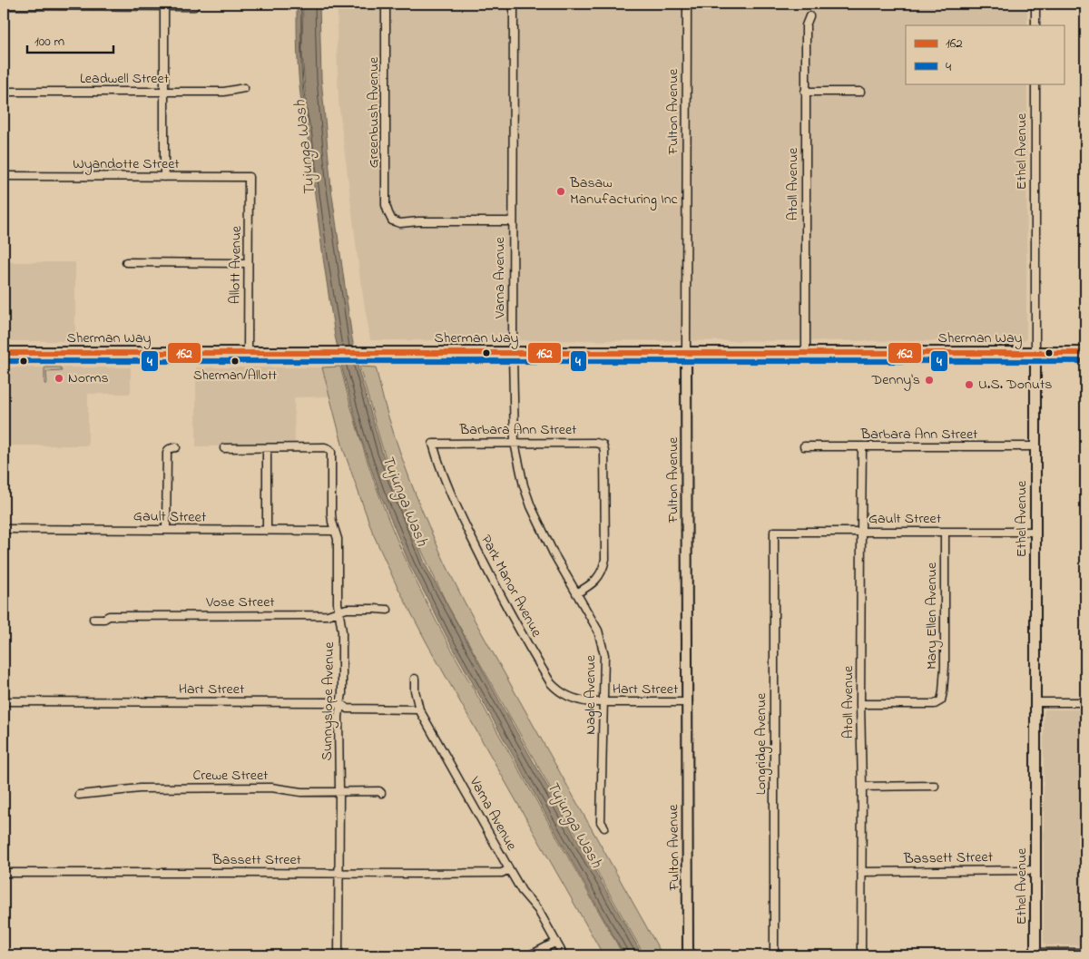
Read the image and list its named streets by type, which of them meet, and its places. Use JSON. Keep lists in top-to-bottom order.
{
  "streets": {
    "main road": ["Sherman Way"],
    "street": [
      "Leadwell Street",
      "Fulton Avenue",
      "Greenbush Avenue",
      "Ethel Avenue",
      "Wyandotte Street",
      "Atoll Avenue",
      "Allott Avenue",
      "Varna Avenue",
      "Barbara Ann Street",
      "Gault Street",
      "Park Manor Avenue",
      "Vose Street",
      "Mary Ellen Avenue",
      "Hart Street",
      "Nagle Avenue",
      "Sunnyslope Avenue",
      "Longridge Avenue",
      "Crewe Street",
      "Bassett Street"
    ]
  },
  "crossings": [
    ["Fulton Avenue", "Sherman Way"],
    ["Fulton Avenue", "Hart Street"],
    ["Greenbush Avenue", "Varna Avenue"],
    ["Ethel Avenue", "Sherman Way"],
    ["Ethel Avenue", "Barbara Ann Street"],
    ["Ethel Avenue", "Gault Street"],
    ["Ethel Avenue", "Bassett Street"],
    ["Wyandotte Street", "Allott Avenue"],
    ["Atoll Avenue", "Sherman Way"],
    ["Atoll Avenue", "Barbara Ann Street"],
    ["Atoll Avenue", "Gault Street"],
    ["Atoll Avenue", "Mary Ellen Avenue"],
    ["Atoll Avenue", "Bassett Street"],
    ["Allott Avenue", "Sherman Way"],
    ["Varna Avenue", "Sherman Way"],
    ["Varna Avenue", "Barbara Ann Street"],
    ["Varna Avenue", "Hart Street"],
    ["Varna Avenue", "Nagle Avenue"],
    ["Varna Avenue", "Bassett Street"],
    ["Barbara Ann Street", "Park Manor Avenue"],
    ["Barbara Ann Street", "Nagle Avenue"],
    ["Gault Street", "Mary Ellen Avenue"],
    ["Gault Street", "Sunnyslope Avenue"],
    ["Gault Street", "Longridge Avenue"],
    ["Park Manor Avenue", "Hart Street"],
    ["Park Manor Avenue", "Nagle Avenue"],
    ["Vose Street", "Sunnyslope Avenue"],
    ["Hart Street", "Nagle Avenue"],
    ["Hart Street", "Sunnyslope Avenue"],
    ["Sunnyslope Avenue", "Crewe Street"],
    ["Sunnyslope Avenue", "Bassett Street"]
  ],
  "water": ["Tujunga Wash"],
  "places": [
    "Basaw Manufacturing Inc",
    "Sherman/Allott",
    "Norms",
    "Denny's",
    "U.S. Donuts"
  ],
  "lines": ["transit line 162", "transit line 4"],
  "legend": ["162", "4"],
  "scale_bar": "100 m"
}
